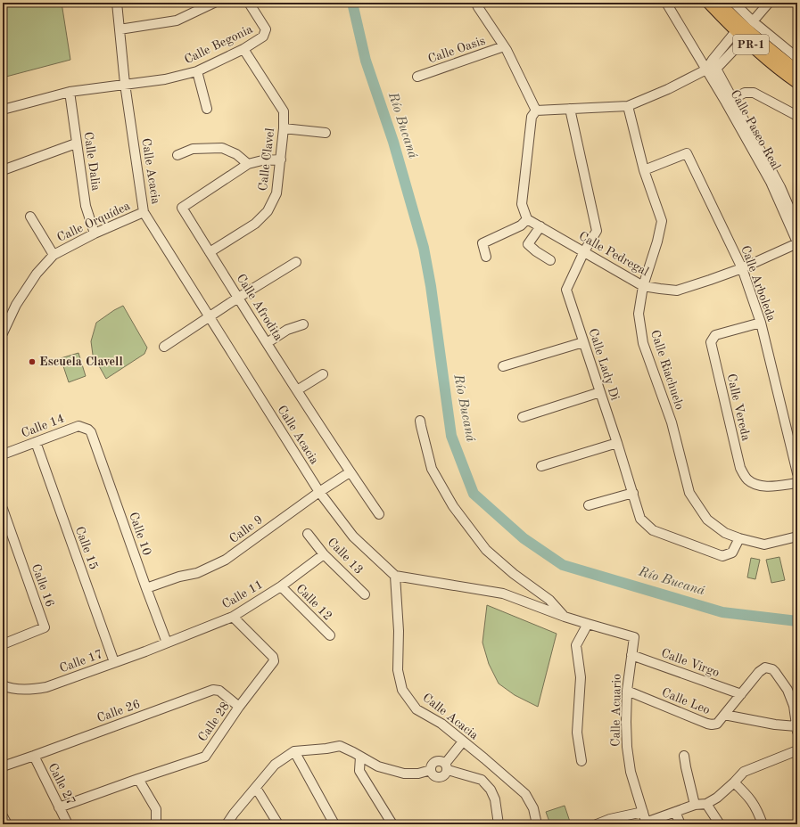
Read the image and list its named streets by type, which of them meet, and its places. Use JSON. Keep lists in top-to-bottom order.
{
  "streets": {
    "main road": ["PR-1"],
    "street": [
      "Calle Begonia",
      "Calle Oasis",
      "Calle Paseo Real",
      "Calle Clavel",
      "Calle Dalia",
      "Calle Acacia",
      "Calle Orquídea",
      "Calle Pedregal",
      "Calle Arboleda",
      "Calle Afrodita",
      "Calle Lady Di",
      "Calle Riachuelo",
      "Calle Vereda",
      "Calle 14",
      "Calle 9",
      "Calle 10",
      "Calle 15",
      "Calle 13",
      "Calle 16",
      "Calle 11",
      "Calle 12",
      "Calle 17",
      "Calle Virgo",
      "Calle Leo",
      "Calle Acuario",
      "Calle 26",
      "Calle 28",
      "Calle 27"
    ]
  },
  "crossings": [
    ["Calle Begonia", "Calle Clavel"],
    ["Calle Begonia", "Calle Dalia"],
    ["Calle Begonia", "Calle Acacia"],
    ["Calle Paseo Real", "Calle Pedregal"],
    ["Calle Clavel", "Calle Afrodita"],
    ["Calle Dalia", "Calle Orquídea"],
    ["Calle Acacia", "Calle Orquídea"],
    ["Calle Acacia", "Calle 9"],
    ["Calle Pedregal", "Calle Arboleda"],
    ["Calle Pedregal", "Calle Lady Di"],
    ["Calle Pedregal", "Calle Riachuelo"],
    ["Calle Arboleda", "Calle Riachuelo"],
    ["Calle Arboleda", "Calle Vereda"],
    ["Calle Afrodita", "Calle 9"],
    ["Calle Lady Di", "Calle Riachuelo"],
    ["Calle 14", "Calle 10"],
    ["Calle 14", "Calle 15"],
    ["Calle 9", "Calle 10"],
    ["Calle 10", "Calle 11"],
    ["Calle 10", "Calle 17"],
    ["Calle 15", "Calle 17"],
    ["Calle 13", "Calle 11"],
    ["Calle 11", "Calle 12"],
    ["Calle 11", "Calle 17"],
    ["Calle 11", "Calle 28"],
    ["Calle Virgo", "Calle Acuario"],
    ["Calle Leo", "Calle Acuario"],
    ["Calle 26", "Calle 28"],
    ["Calle 26", "Calle 27"],
    ["Calle 28", "Calle 27"]
  ],
  "water": ["Río Bucaná"],
  "places": ["Escuela Clavell"]
}
